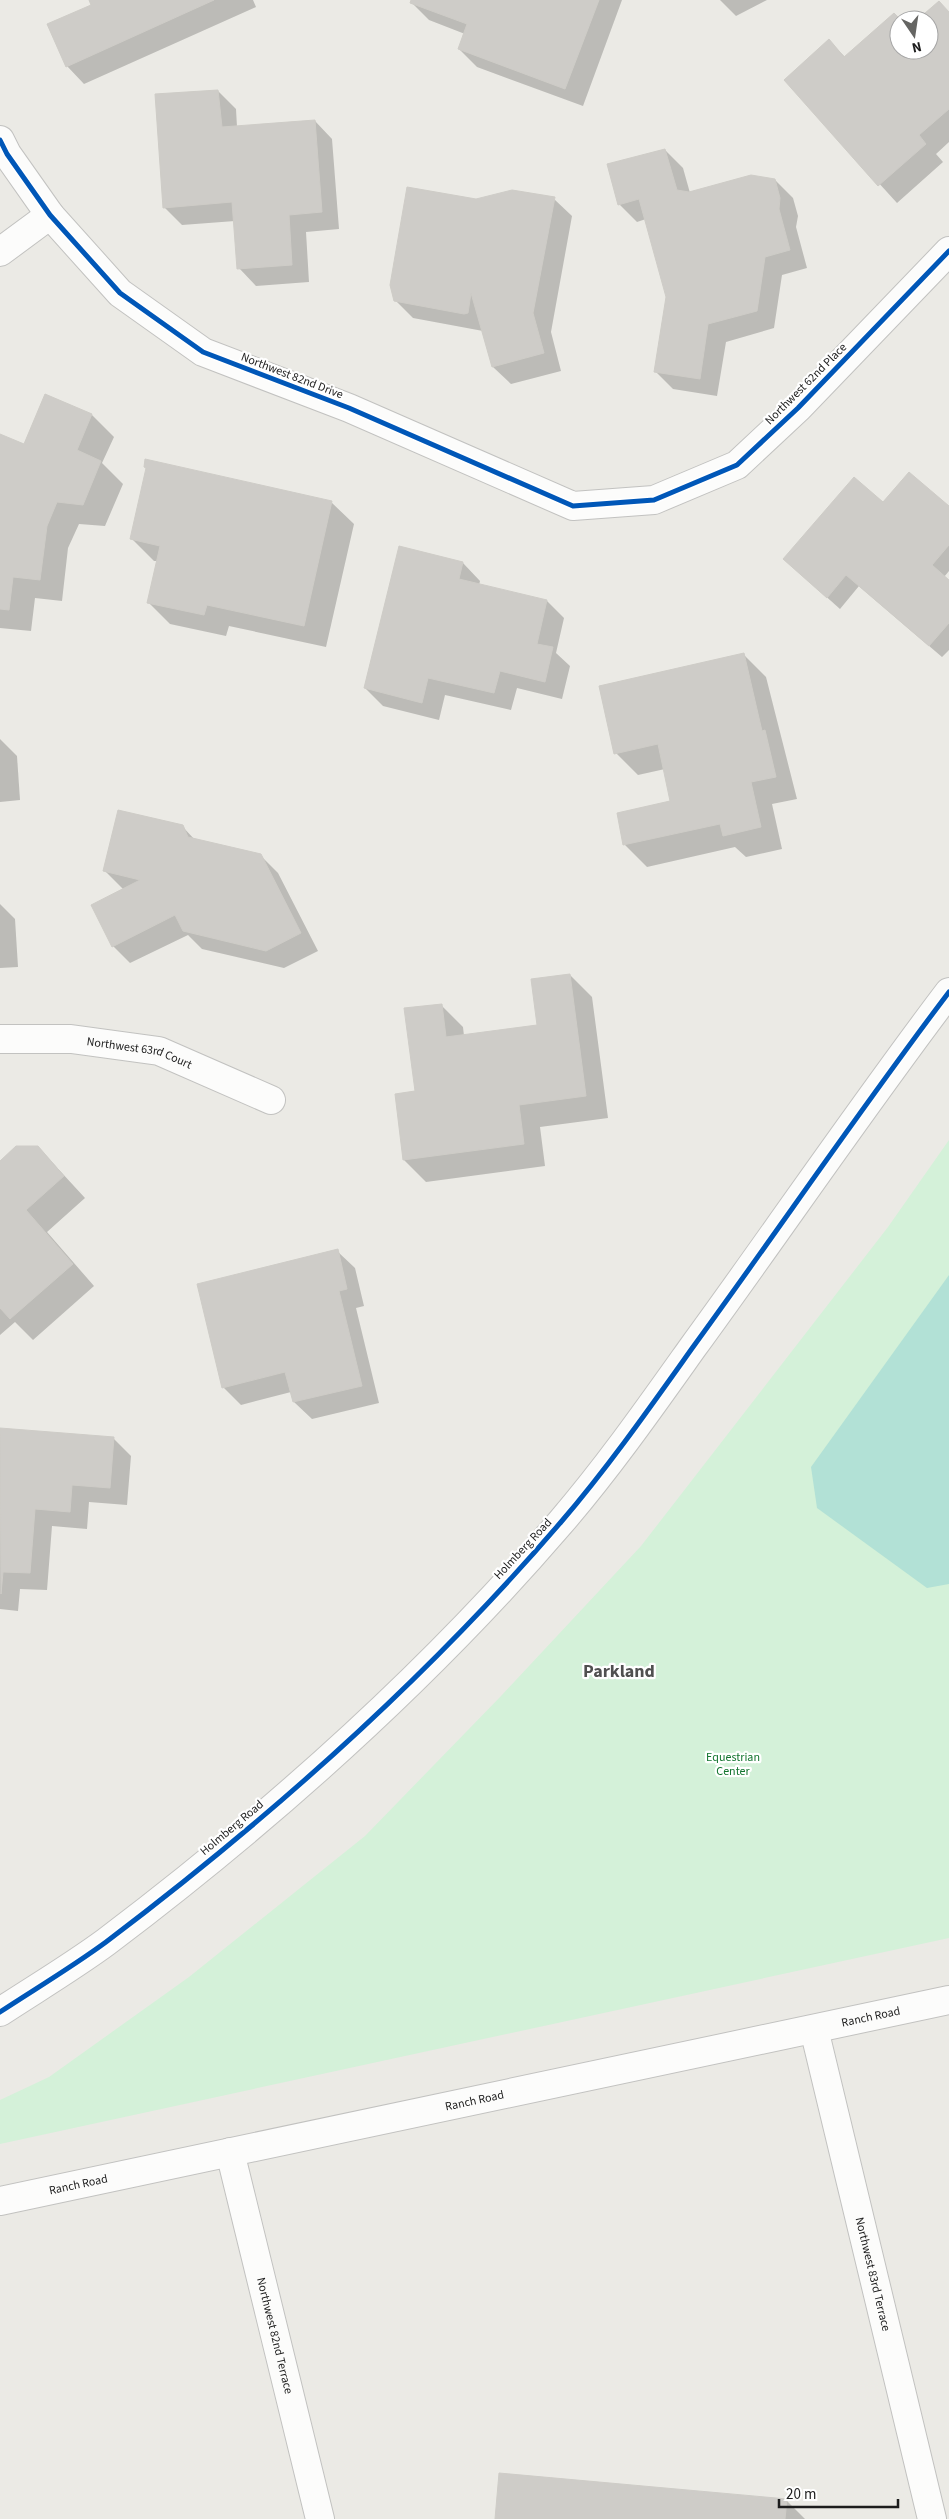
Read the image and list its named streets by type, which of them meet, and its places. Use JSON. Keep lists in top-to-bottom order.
{
  "streets": {
    "street": [
      "Northwest 82nd Drive",
      "Northwest 62nd Place",
      "Northwest 63rd Court",
      "Holmberg Road",
      "Ranch Road",
      "Northwest 83rd Terrace",
      "Northwest 82nd Terrace"
    ]
  },
  "crossings": [
    ["Northwest 82nd Drive", "Northwest 62nd Place"],
    ["Ranch Road", "Northwest 83rd Terrace"],
    ["Ranch Road", "Northwest 82nd Terrace"]
  ],
  "districts": ["Parkland"],
  "parks": ["Equestrian Center"],
  "scale_bar": "20 m",
  "north": "bottom"
}
